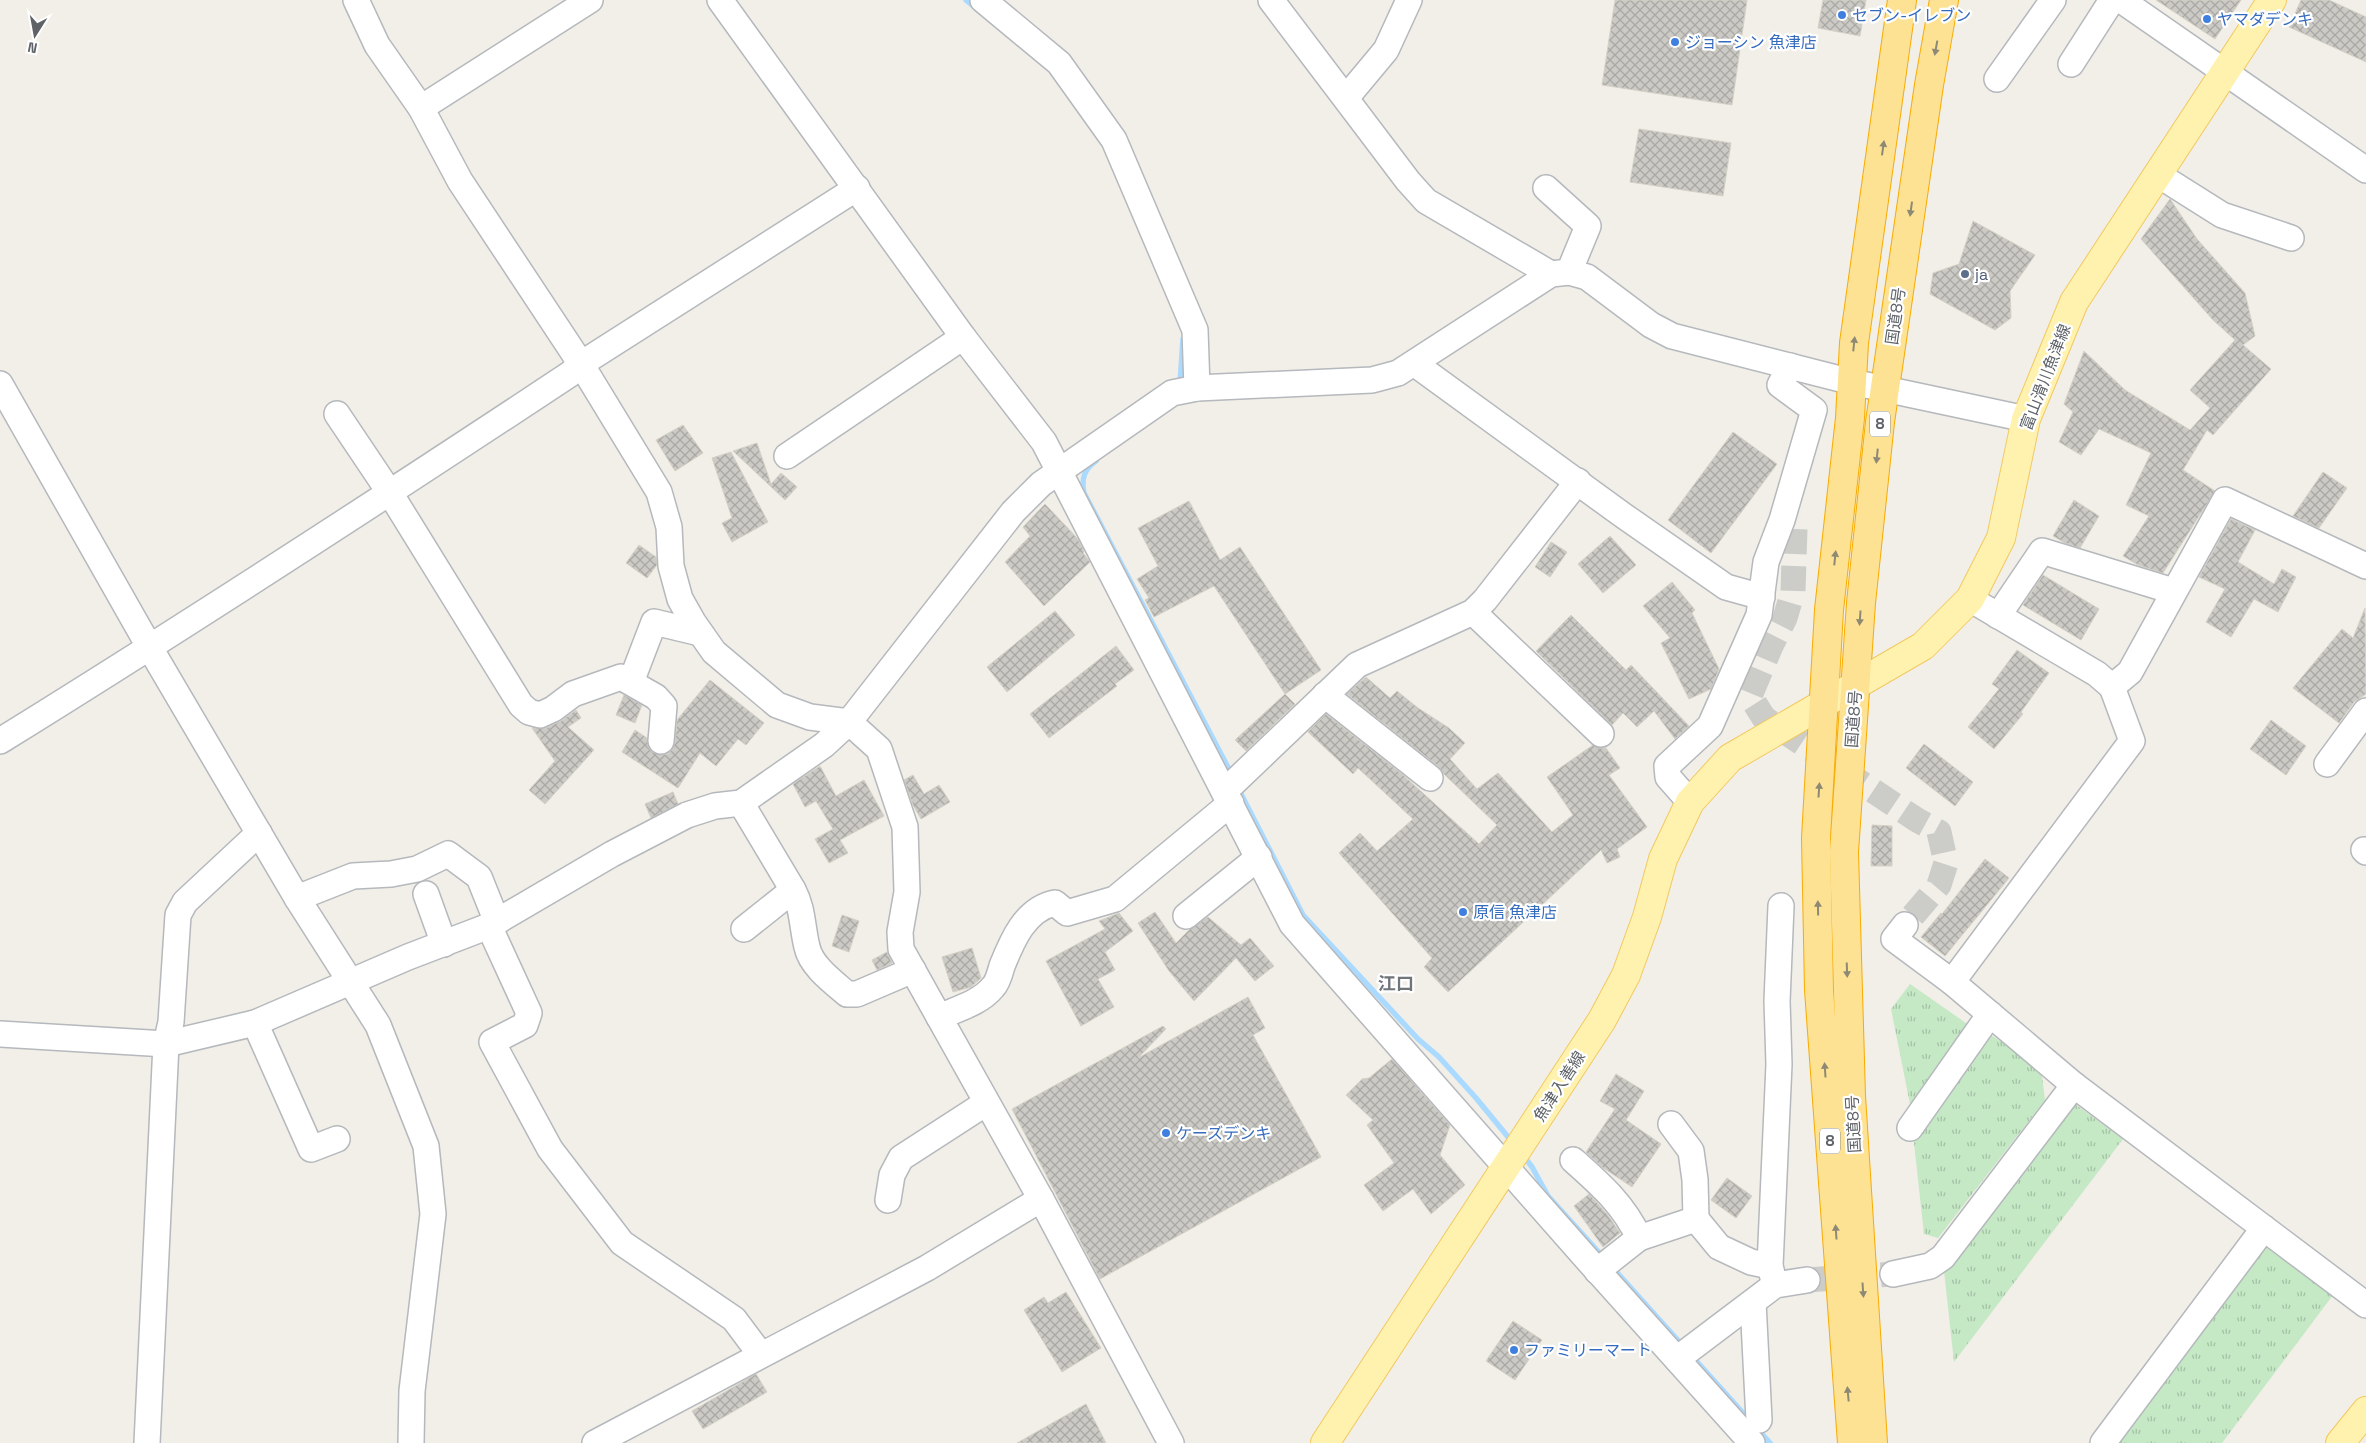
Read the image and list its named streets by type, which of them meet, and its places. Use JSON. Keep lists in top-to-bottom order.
{
  "streets": {
    "highway": ["国道8号", "8"],
    "main road": ["富山滑川魚津線", "魚津入善線"]
  },
  "crossings": [
    ["国道8号", "富山滑川魚津線"],
    ["富山滑川魚津線", "魚津入善線"]
  ],
  "districts": ["江口"],
  "places": [
    "セブン-イレブン",
    "ヤマダデンキ",
    "ジョーシン 魚津店",
    "ja",
    "原信 魚津店",
    "ケーズデンキ",
    "ファミリーマート"
  ],
  "north": "bottom"
}
